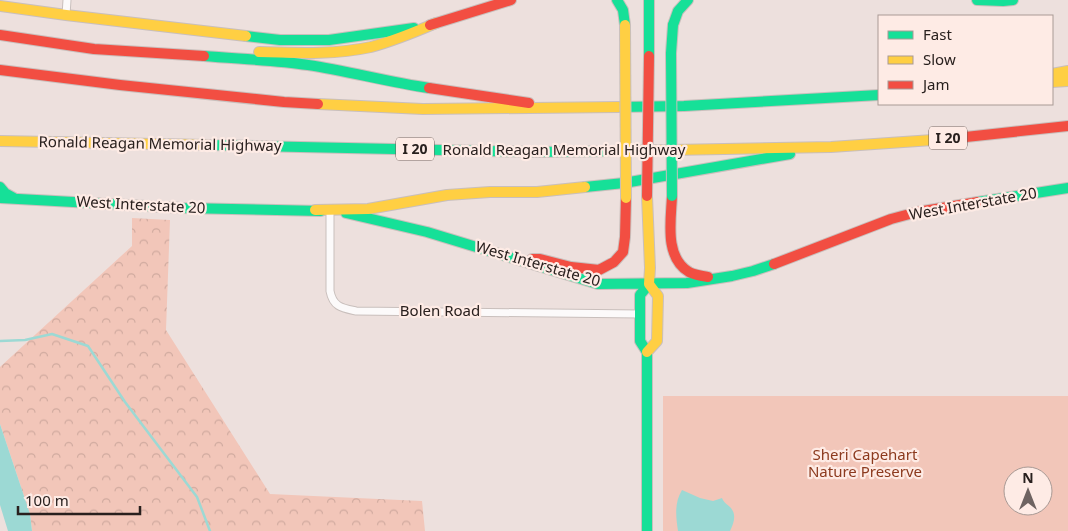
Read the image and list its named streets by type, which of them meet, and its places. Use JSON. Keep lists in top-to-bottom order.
{
  "streets": {
    "main road": ["I 20", "Ronald Reagan Memorial Highway", "West Interstate 20"],
    "street": ["Bolen Road"]
  },
  "crossings": [
    ["West Interstate 20", "Bolen Road"]
  ],
  "parks": ["Sheri Capehart Nature Preserve"],
  "legend": ["Fast", "Slow", "Jam"],
  "scale_bar": "100 m",
  "north": "top"
}
